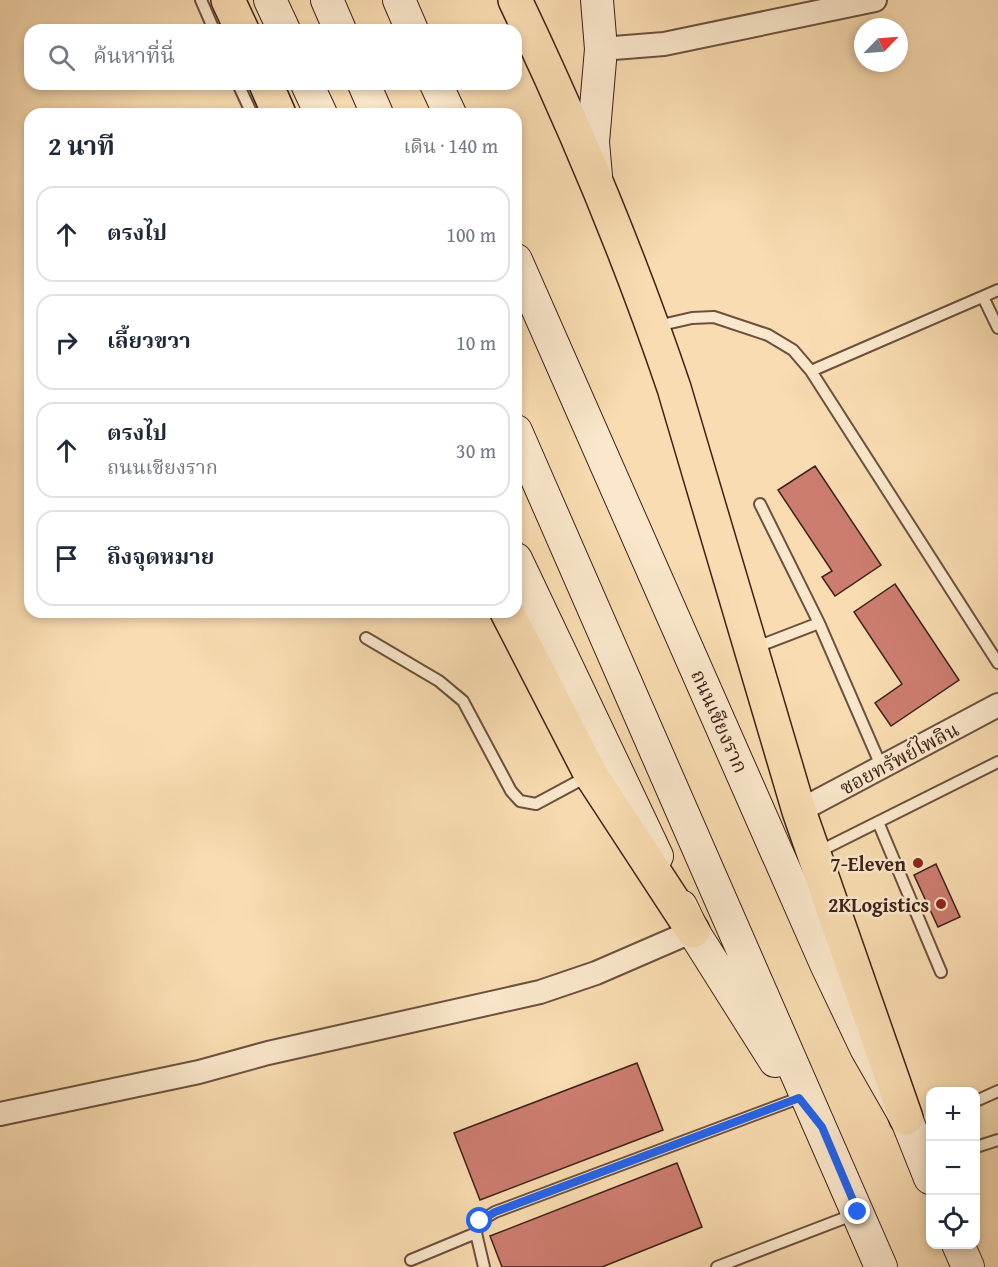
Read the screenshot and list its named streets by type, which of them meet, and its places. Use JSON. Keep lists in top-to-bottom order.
{
  "streets": {
    "main road": ["ถนนเชียงราก"],
    "street": ["ซอยทรัพย์ไพลิน"]
  },
  "places": ["7-Eleven", "2KLogistics"],
  "north": "top right",
  "page": {
    "search": "ค้นหาที่นี่",
    "heading": ["2 นาที", "เดิน · 140 m"],
    "list": [
      ["ตรงไป", "100 m"],
      ["เลี้ยวขวา", "10 m"],
      ["ตรงไป", "ถนนเชียงราก", "30 m"],
      "ถึงจุดหมาย"
    ],
    "map_buttons": ["+", "−"]
  }
}
